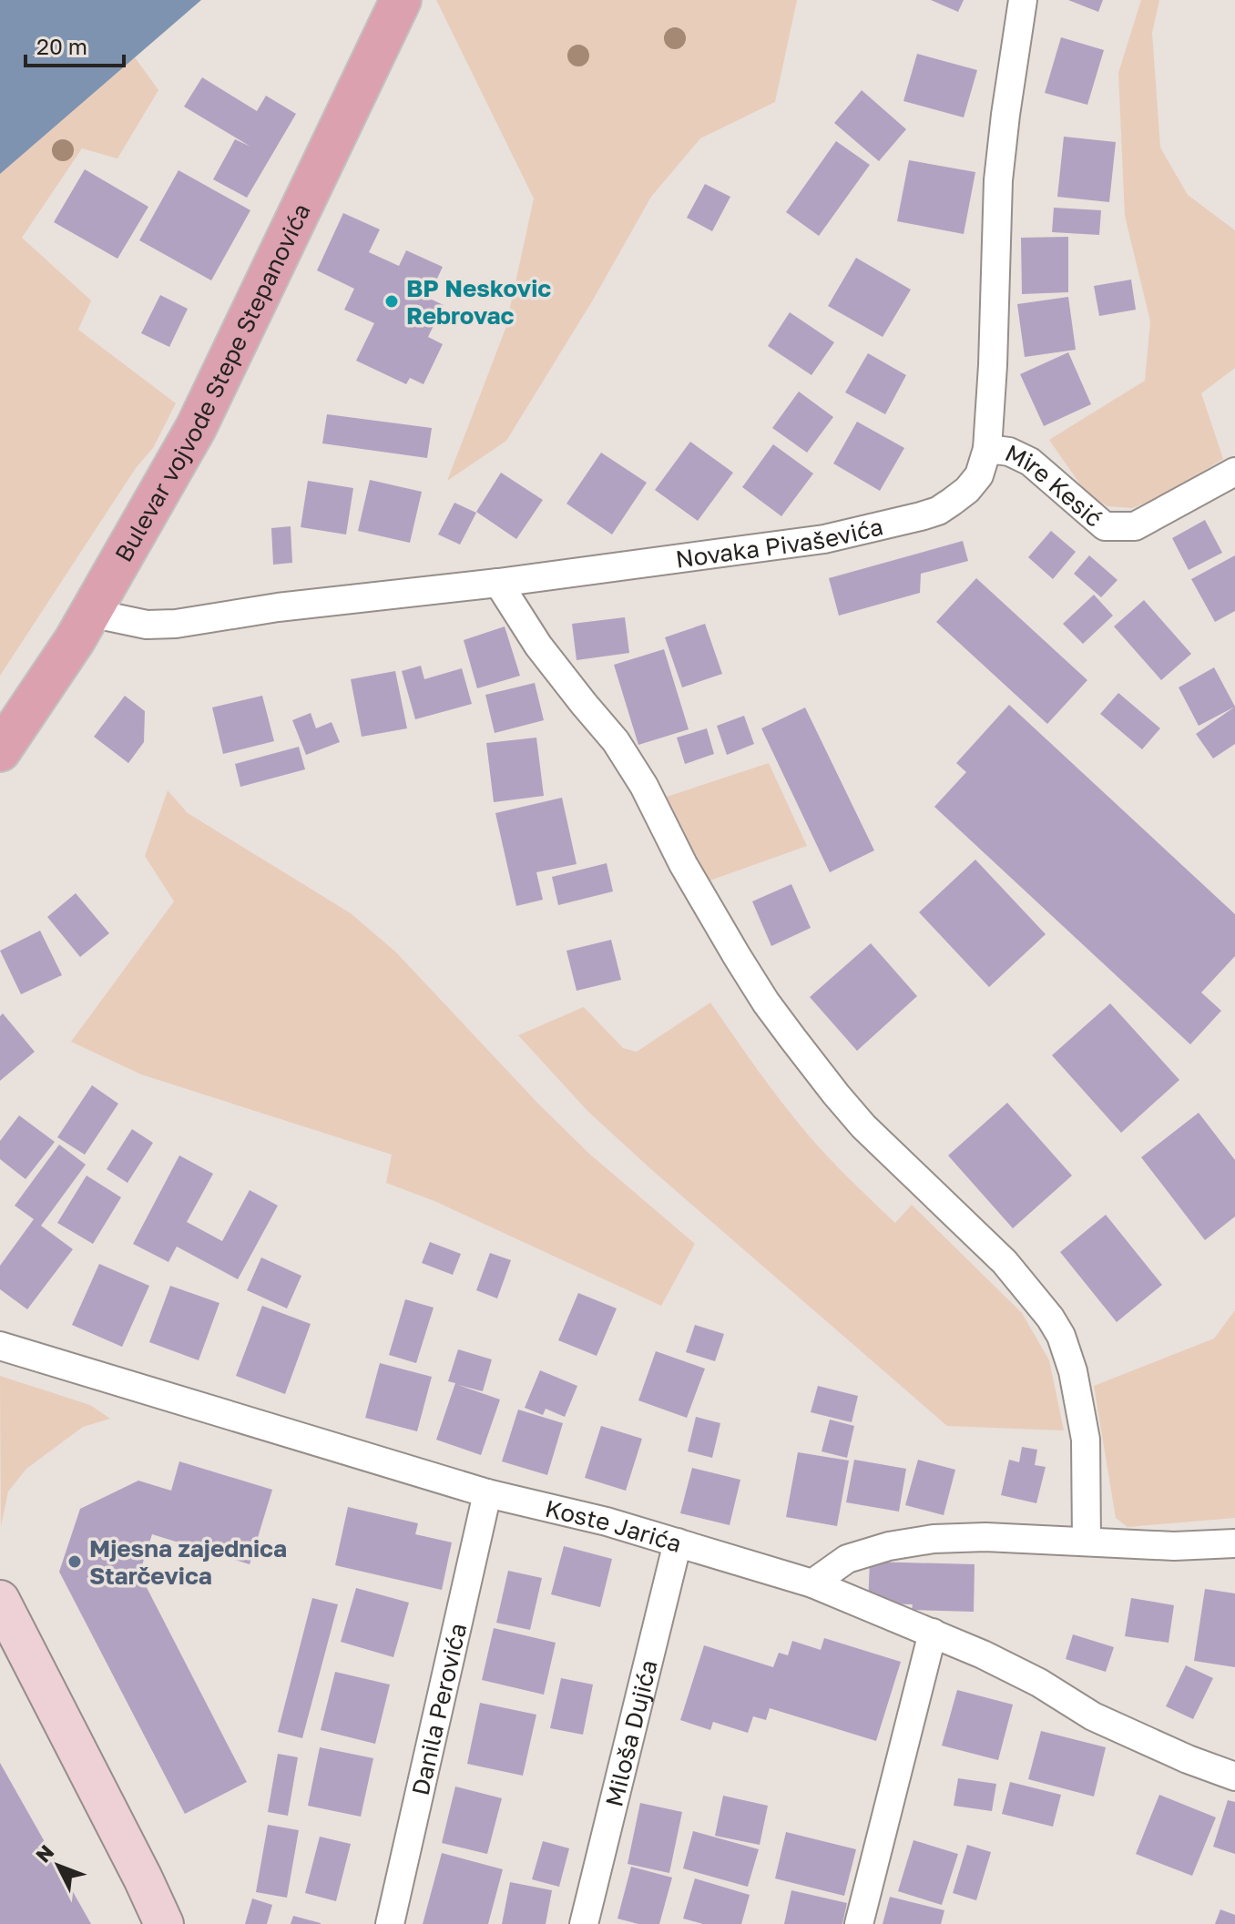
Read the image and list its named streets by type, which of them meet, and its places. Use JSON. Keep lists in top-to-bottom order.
{
  "streets": {
    "main road": ["Bulevar vojvode Stepe Stepanovića"],
    "street": [
      "Mire Kesić",
      "Novaka Pivaševića",
      "Koste Jarića",
      "Danila Perovića",
      "Miloša Dujića"
    ]
  },
  "crossings": [
    ["Bulevar vojvode Stepe Stepanovića", "Novaka Pivaševića"],
    ["Mire Kesić", "Novaka Pivaševića"],
    ["Koste Jarića", "Danila Perovića"],
    ["Koste Jarića", "Miloša Dujića"]
  ],
  "places": ["BP Neskovic Rebrovac", "Mjesna zajednica Starčevica"],
  "scale_bar": "20 m",
  "north": "top left"
}
